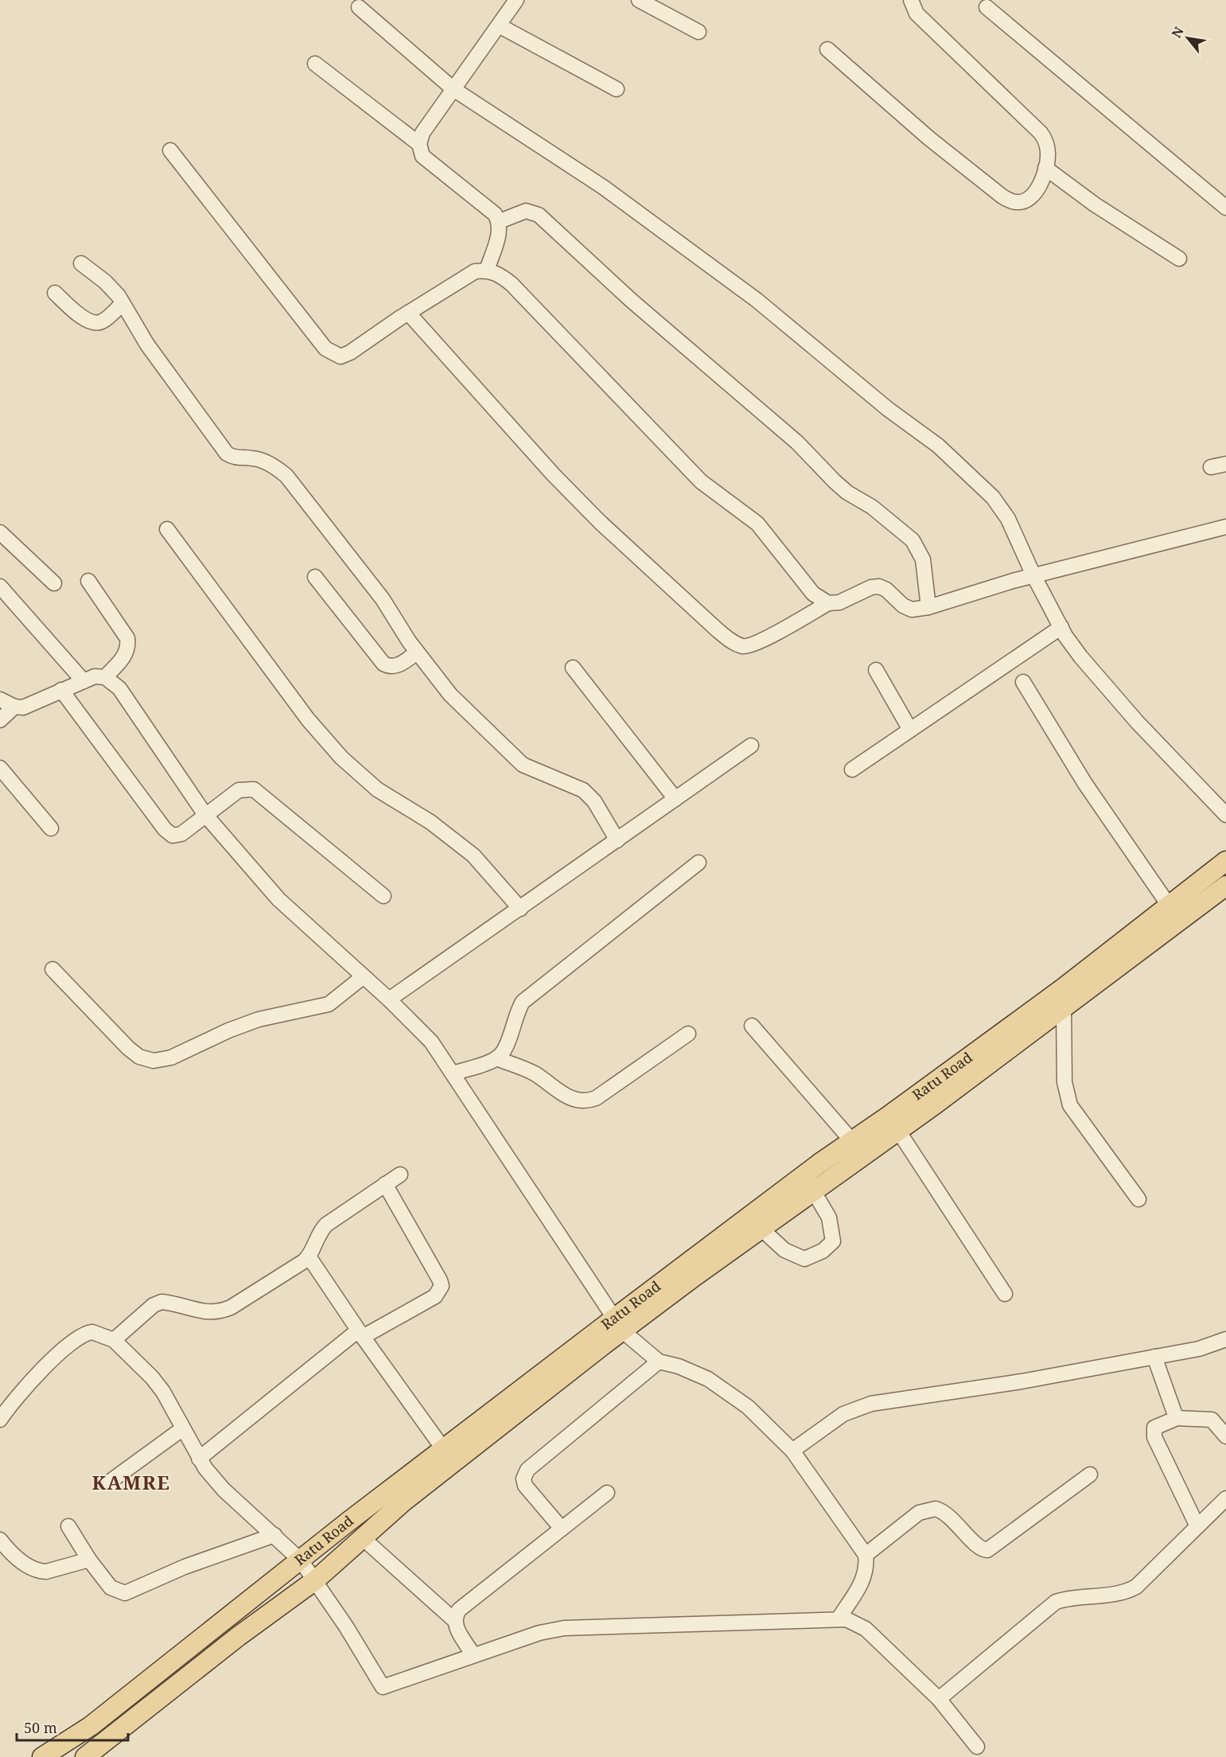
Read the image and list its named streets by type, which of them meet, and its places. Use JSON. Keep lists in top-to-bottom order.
{
  "streets": {
    "main road": ["Ratu Road"]
  },
  "districts": ["KAMRE"],
  "scale_bar": "50 m",
  "north": "top left"
}
